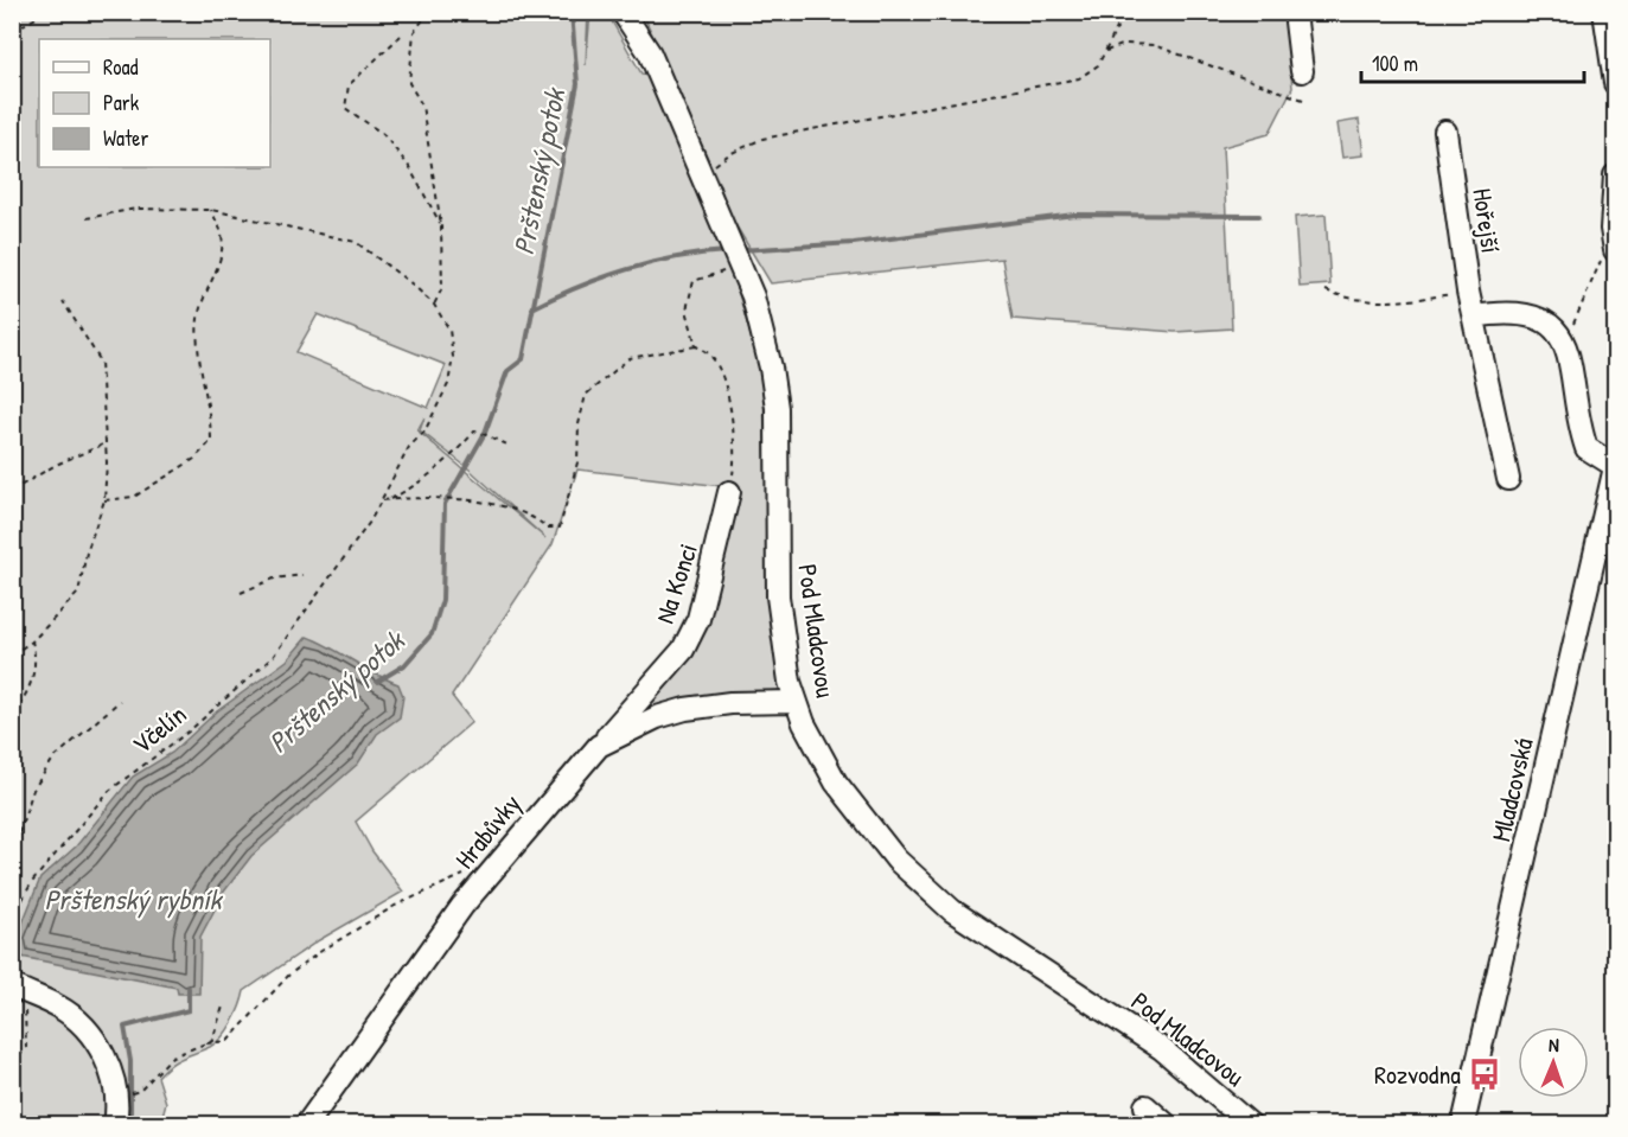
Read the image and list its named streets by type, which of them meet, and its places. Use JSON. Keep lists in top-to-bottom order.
{
  "streets": {
    "street": [
      "Hořejší",
      "Na Konci",
      "Pod Mladcovou",
      "Mladcovská",
      "Hrabůvky"
    ],
    "path": ["Včelín"]
  },
  "crossings": [
    ["Na Konci", "Hrabůvky"],
    ["Pod Mladcovou", "Hrabůvky"]
  ],
  "water": ["Prštenský potok", "Prštenský rybník"],
  "places": {
    "bus stop": ["Rozvodna"]
  },
  "legend": ["Road", "Park", "Water"],
  "scale_bar": "100 m",
  "north": "top"
}
